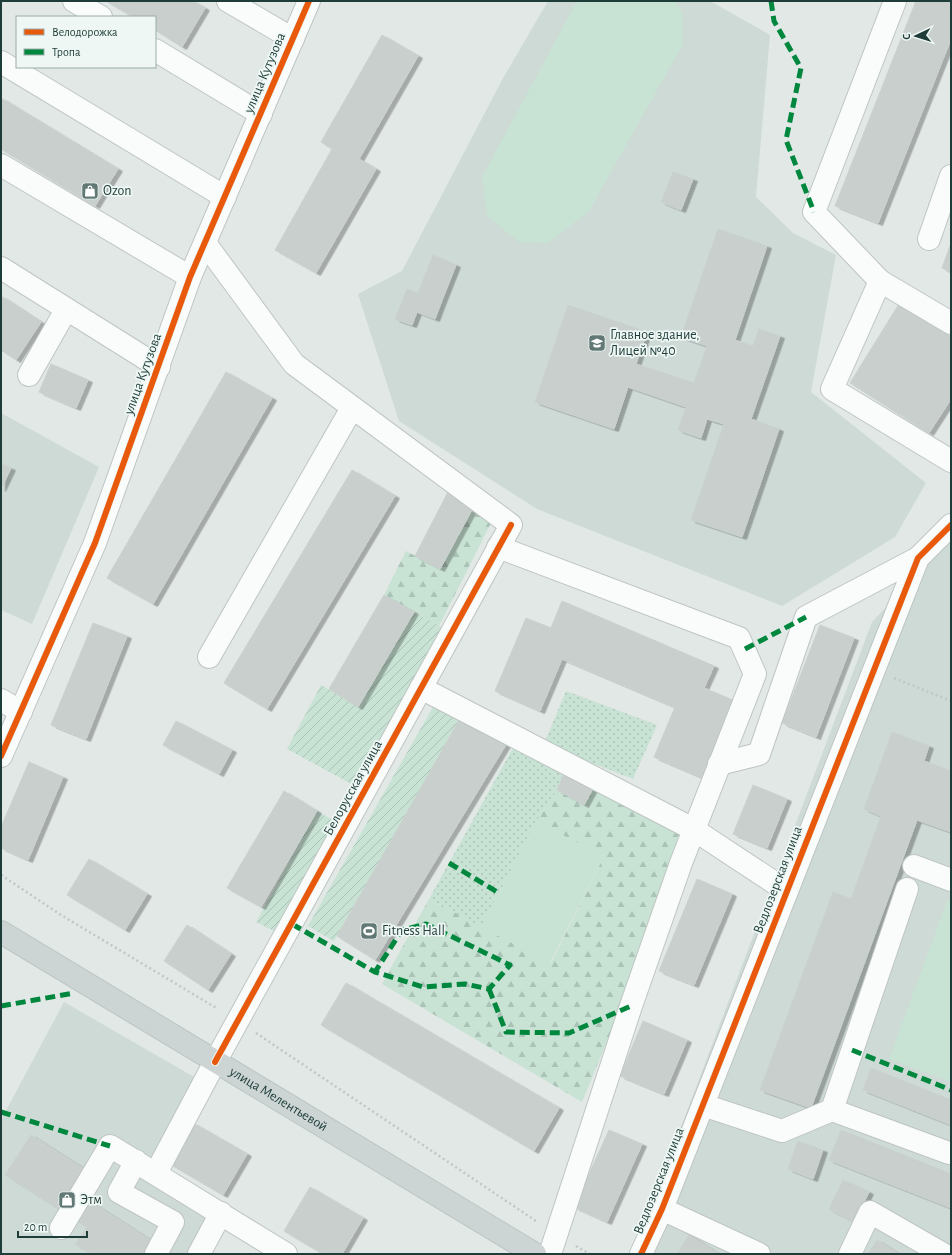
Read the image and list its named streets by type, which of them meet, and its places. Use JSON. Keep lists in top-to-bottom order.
{
  "streets": {
    "main road": ["улица Мелентьевой"],
    "street": ["улица Кутузова", "Белорусская улица", "Ведлозерская улица"]
  },
  "crossings": [
    ["Белорусская улица", "улица Мелентьевой"]
  ],
  "places": {
    "shop": ["Ozon", "Этм"],
    "school or university": ["Главное здание, Лицей №40"],
    "sports": ["Fitness Hall"]
  },
  "legend": ["Велодорожка", "Тропа"],
  "scale_bar": "20 m",
  "north": "left"
}
